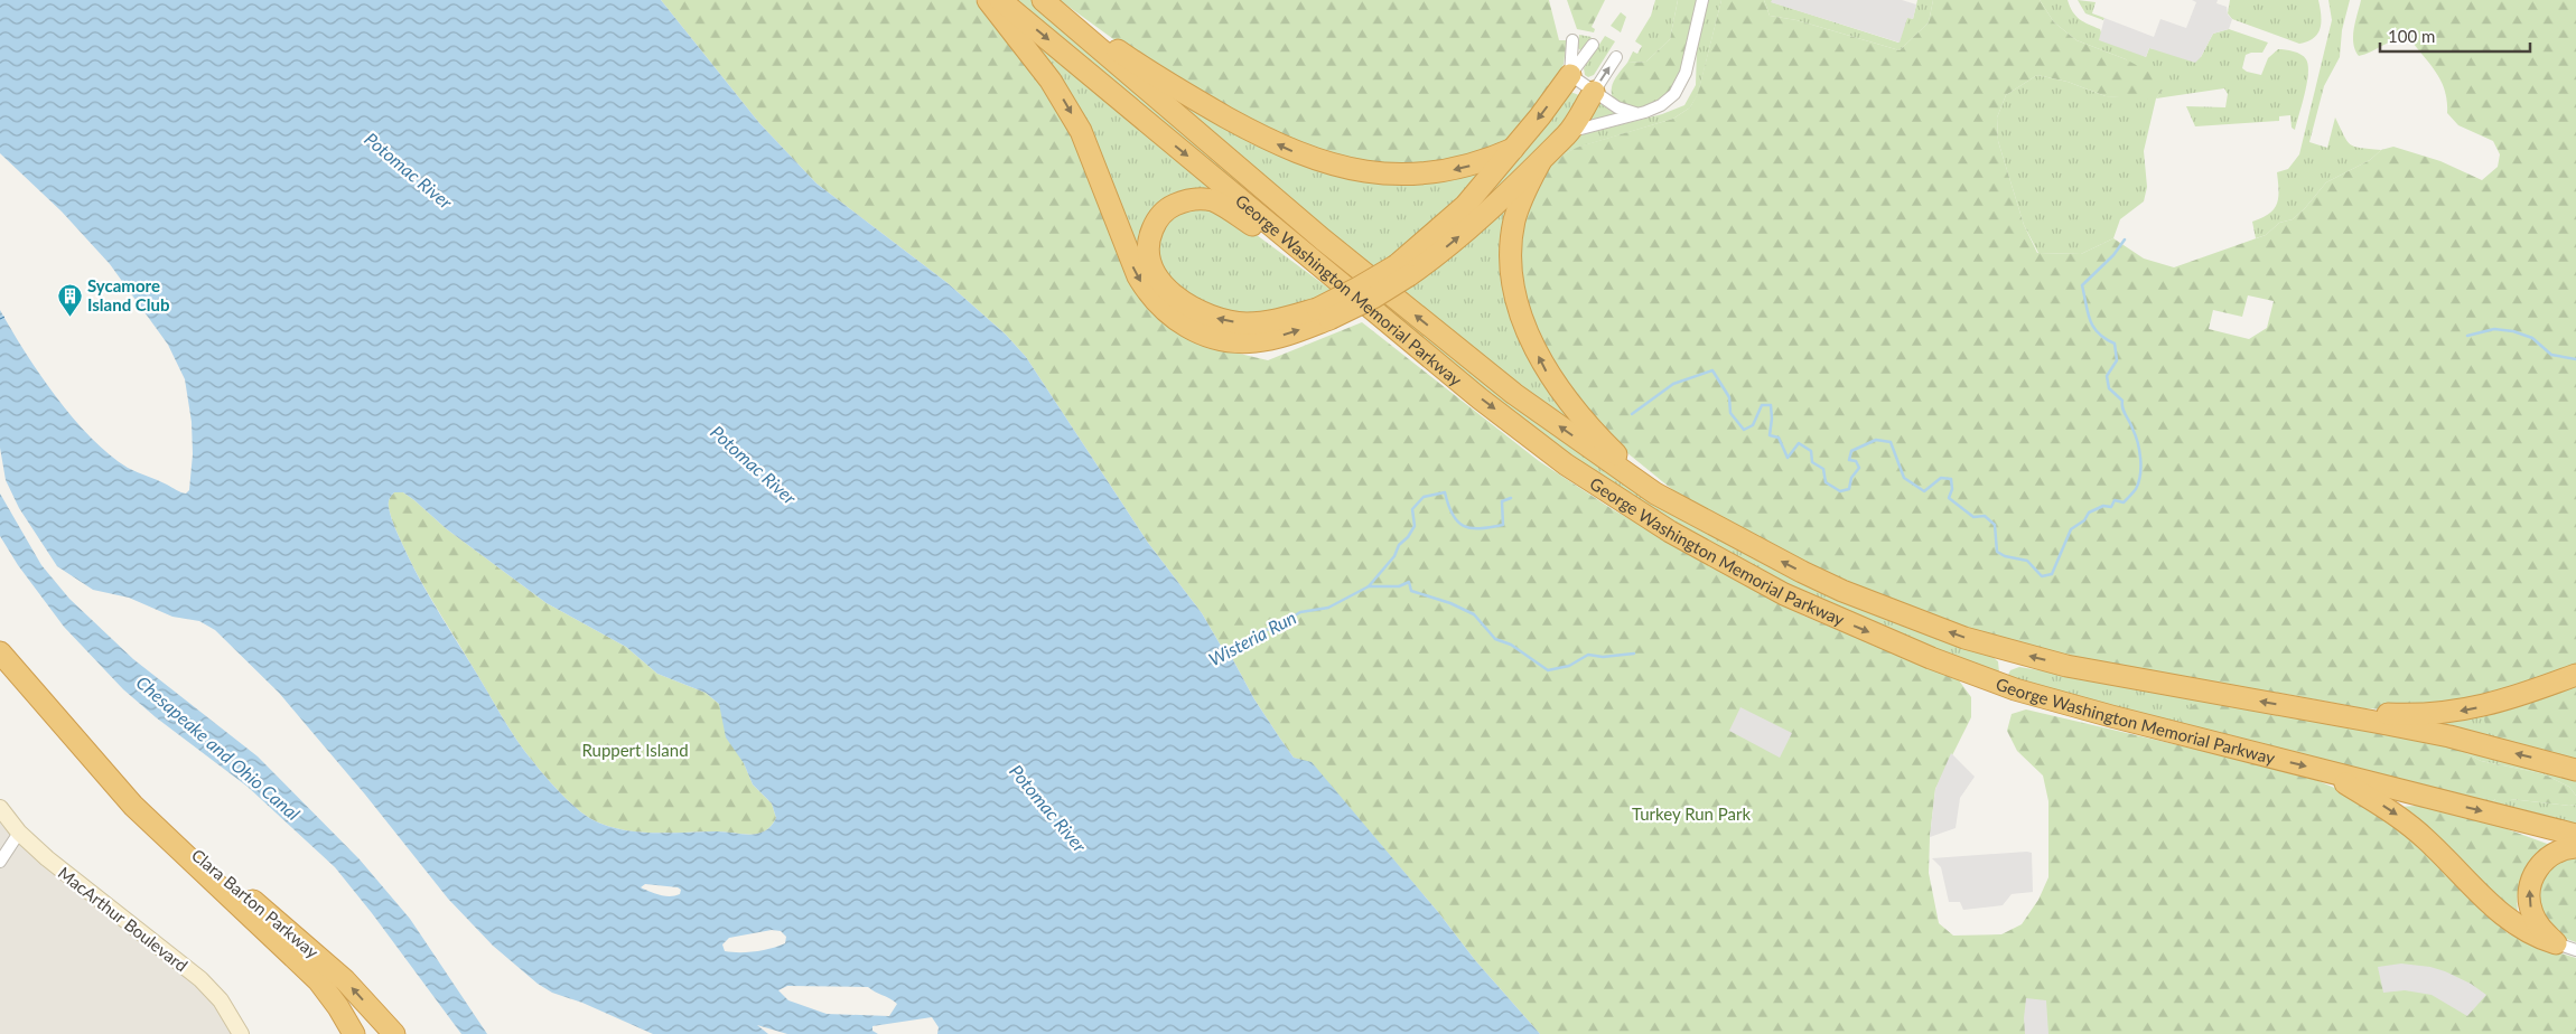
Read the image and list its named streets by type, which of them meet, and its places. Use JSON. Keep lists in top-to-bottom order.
{
  "streets": {
    "highway": ["George Washington Memorial Parkway", "Clara Barton Parkway"],
    "main road": ["MacArthur Boulevard"]
  },
  "water": ["Potomac River", "Wisteria Run", "Chesapeake and Ohio Canal"],
  "parks": ["Ruppert Island", "Turkey Run Park"],
  "places": {
    "building": ["Sycamore Island Club"]
  },
  "scale_bar": "100 m"
}
